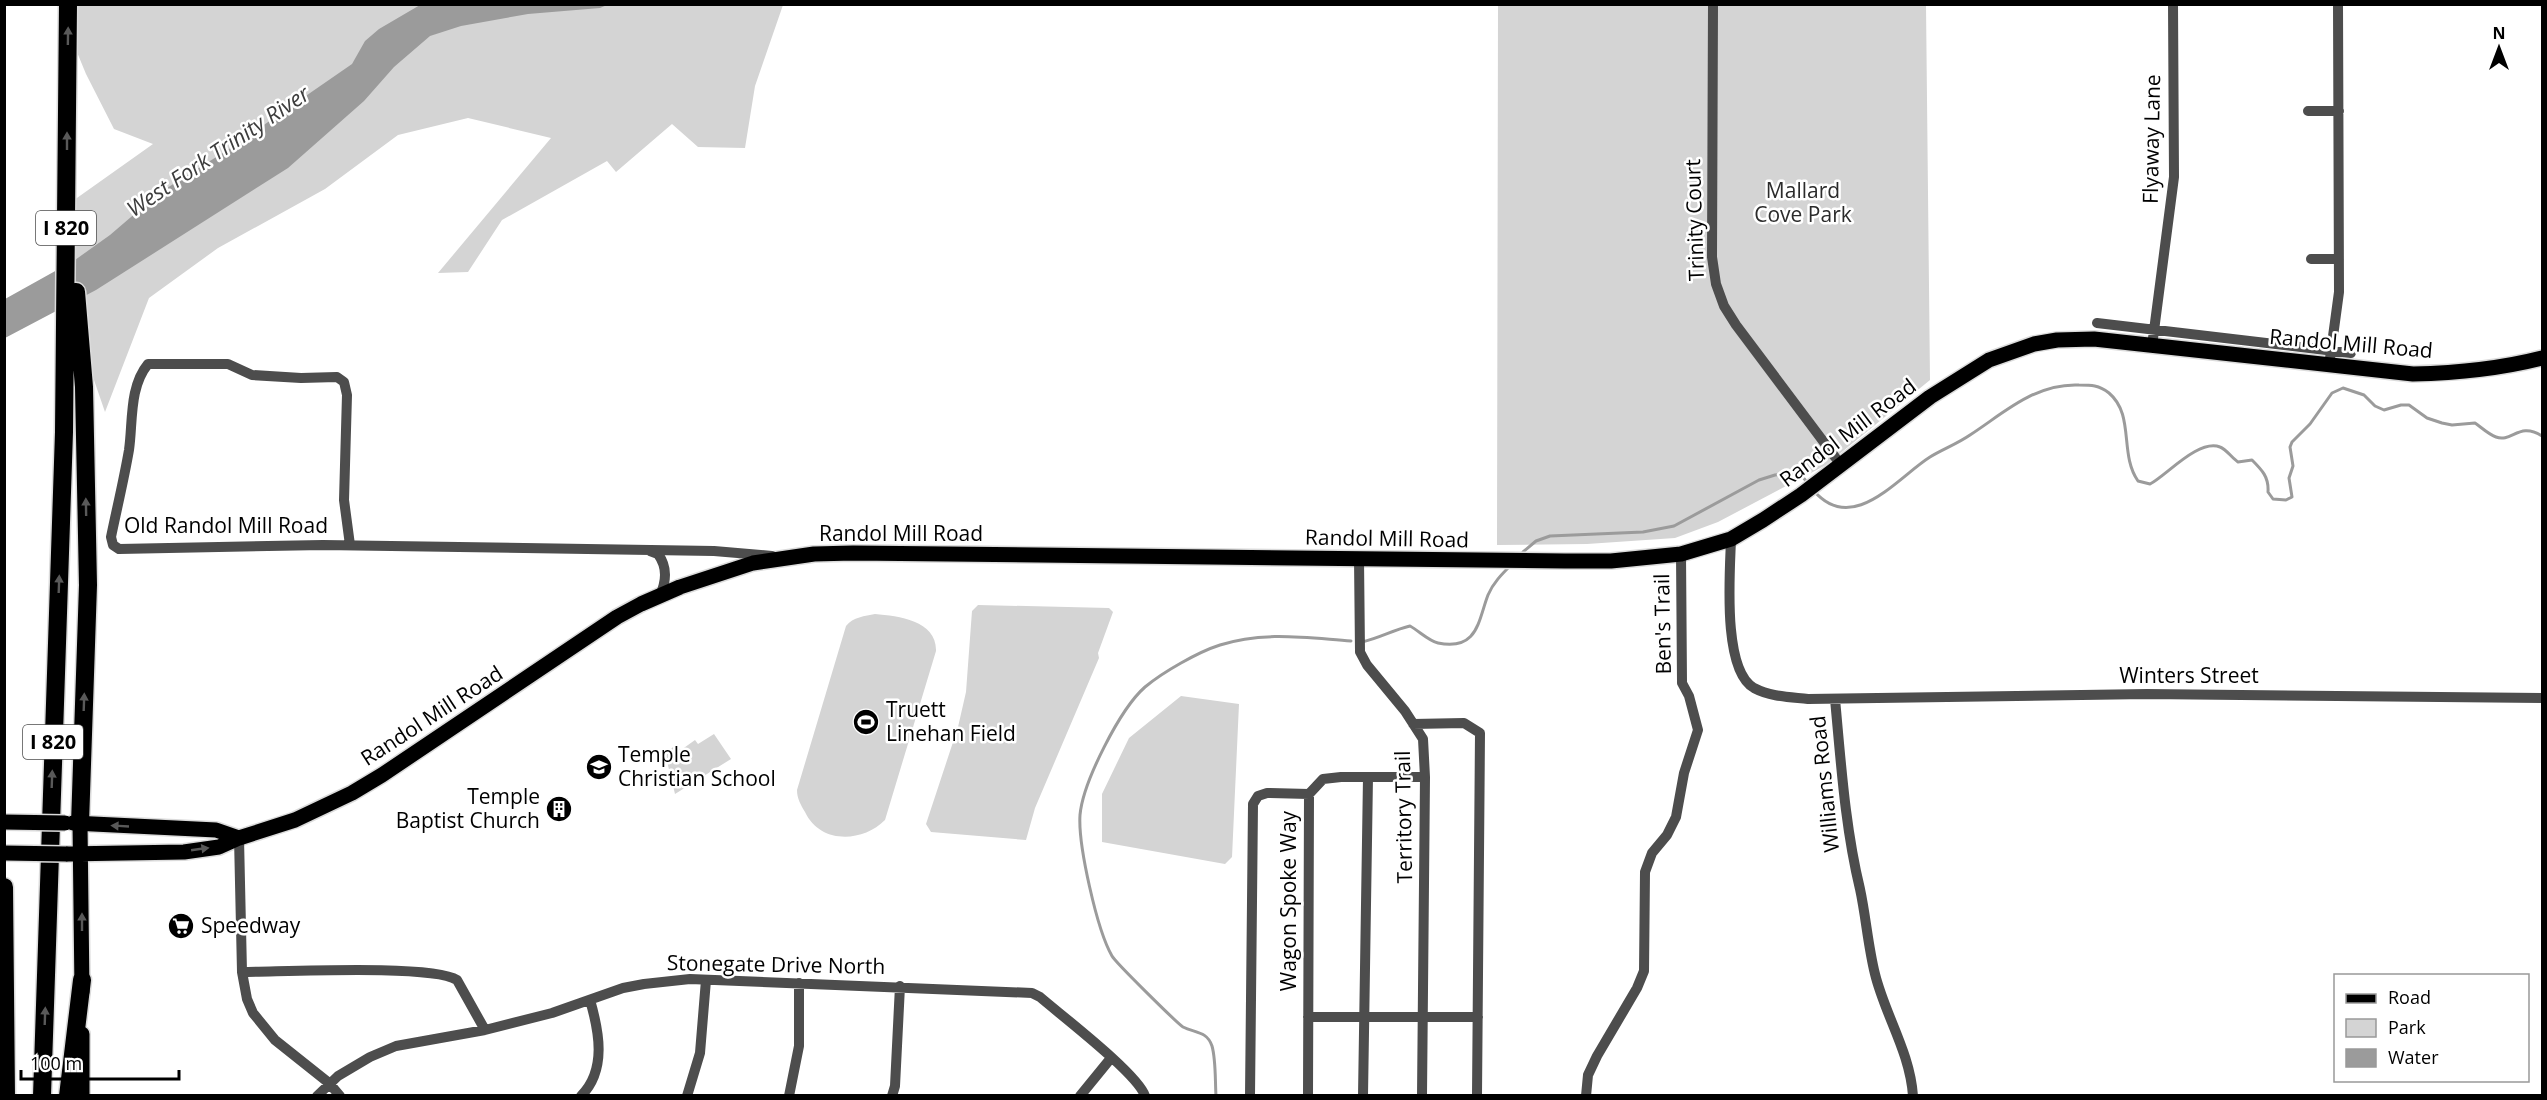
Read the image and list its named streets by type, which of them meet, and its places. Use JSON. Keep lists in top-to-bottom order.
{
  "streets": {
    "highway": ["I 820"],
    "main road": ["Randol Mill Road"],
    "street": [
      "Flyaway Lane",
      "Trinity Court",
      "Old Randol Mill Road",
      "Ben's Trail",
      "Winters Street",
      "Williams Road",
      "Territory Trail",
      "Wagon Spoke Way",
      "Stonegate Drive North"
    ]
  },
  "crossings": [
    ["Flyaway Lane", "Randol Mill Road"],
    ["Trinity Court", "Randol Mill Road"],
    ["Randol Mill Road", "Old Randol Mill Road"],
    ["Randol Mill Road", "Ben's Trail"],
    ["Randol Mill Road", "Williams Road"],
    ["Randol Mill Road", "Territory Trail"],
    ["Winters Street", "Williams Road"],
    ["Territory Trail", "Wagon Spoke Way"]
  ],
  "water": ["West Fork Trinity River"],
  "parks": ["Mallard Cove Park"],
  "places": {
    "sports": ["Truett Linehan Field"],
    "school or university": ["Temple Christian School"],
    "building": ["Temple Baptist Church"],
    "supermarket": ["Speedway"]
  },
  "legend": ["Road", "Park", "Water"],
  "scale_bar": "100 m",
  "north": "top"
}
